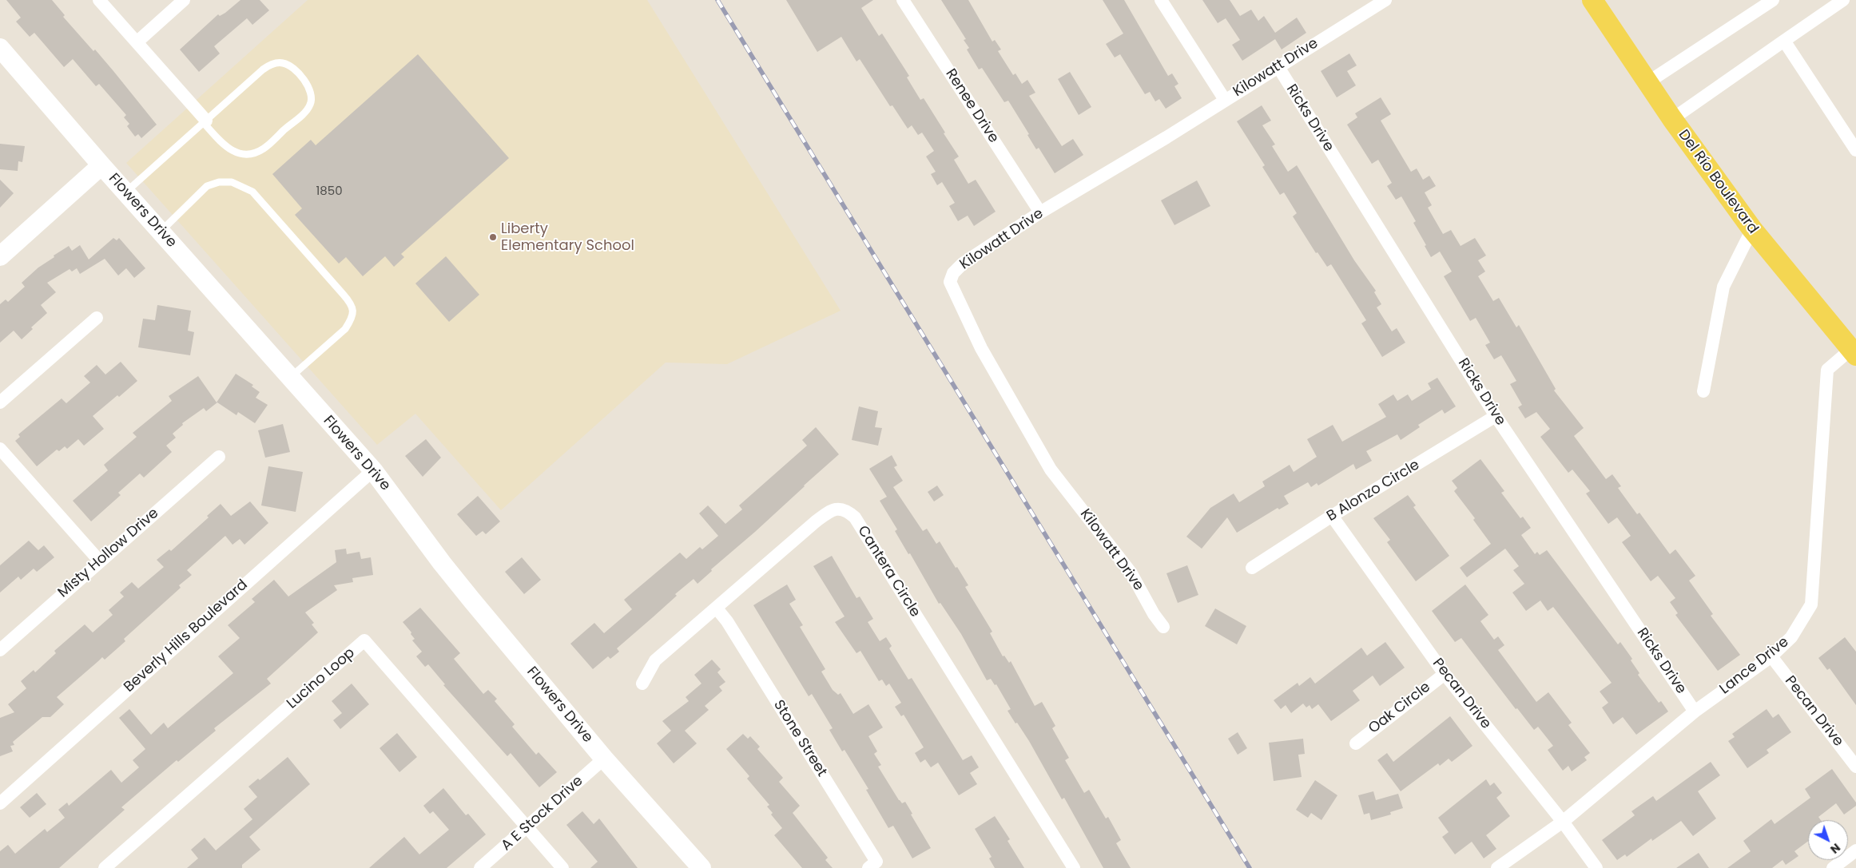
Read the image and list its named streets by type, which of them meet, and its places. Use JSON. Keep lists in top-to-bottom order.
{
  "streets": {
    "main road": ["Del Río Boulevard"],
    "street": [
      "Kilowatt Drive",
      "Renee Drive",
      "Ricks Drive",
      "Flowers Drive",
      "B Alonzo Circle",
      "Misty Hollow Drive",
      "Cantera Circle",
      "Beverly Hills Boulevard",
      "Lance Drive",
      "Lucino Loop",
      "Pecan Drive",
      "Oak Circle",
      "Stone Street",
      "A E Stock Drive"
    ]
  },
  "crossings": [
    ["Kilowatt Drive", "Renee Drive"],
    ["Kilowatt Drive", "Ricks Drive"],
    ["Ricks Drive", "B Alonzo Circle"],
    ["Ricks Drive", "Lance Drive"],
    ["Del Río Boulevard", "Lance Drive"],
    ["Flowers Drive", "Beverly Hills Boulevard"],
    ["Flowers Drive", "A E Stock Drive"],
    ["B Alonzo Circle", "Pecan Drive"],
    ["Cantera Circle", "Stone Street"],
    ["Lance Drive", "Pecan Drive"],
    ["Lucino Loop", "A E Stock Drive"],
    ["Pecan Drive", "Oak Circle"]
  ],
  "places": ["Liberty Elementary School"],
  "house_numbers": ["1850"],
  "north": "bottom right"
}
